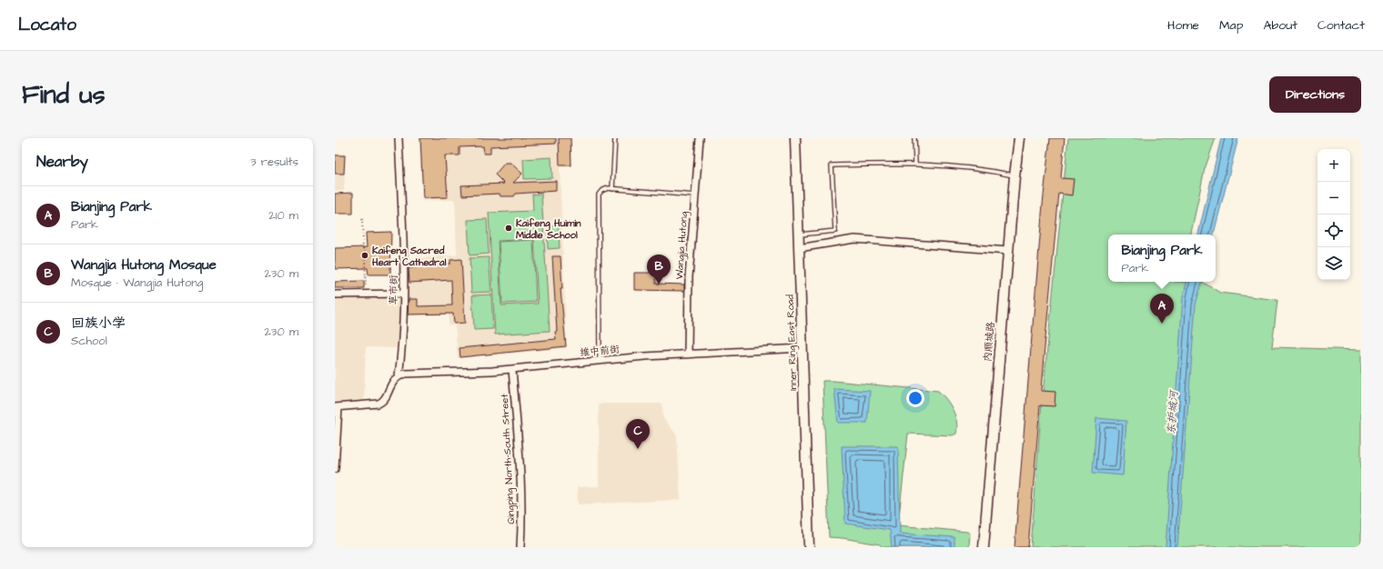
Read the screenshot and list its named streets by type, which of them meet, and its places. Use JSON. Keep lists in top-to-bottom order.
{
  "streets": {
    "street": [
      "Wangjia Hutong",
      "草市街",
      "内顺城路",
      "Inner Ring East Road",
      "维中前街",
      "Qingping North-South Street"
    ]
  },
  "crossings": [
    ["Wangjia Hutong", "维中前街"],
    ["草市街", "维中前街"],
    ["Inner Ring East Road", "维中前街"],
    ["维中前街", "Qingping North-South Street"]
  ],
  "water": ["东护城河"],
  "places": ["Kaifeng Huimin Middle School", "Kaifeng Sacred Heart Cathedral"],
  "page": {
    "header": "Locato",
    "nav": [
      "Home",
      "Map",
      "About",
      "Contact"
    ],
    "buttons": "Directions",
    "title": "Find us",
    "heading": ["Nearby", "3 results"],
    "map_buttons": ["+", "−"],
    "list": [
      {
        "mark": "A",
        "name": "Bianjing Park",
        "note": "Park",
        "value": "210 m"
      },
      {
        "mark": "B",
        "name": "Wangjia Hutong Mosque",
        "note": "Mosque · Wangjia Hutong",
        "value": "230 m"
      },
      {
        "mark": "C",
        "name": "回族小学",
        "note": "School",
        "value": "230 m"
      }
    ],
    "popup": ["Bianjing Park", "Park"],
    "pins": ["B", "A", "C"]
  }
}
